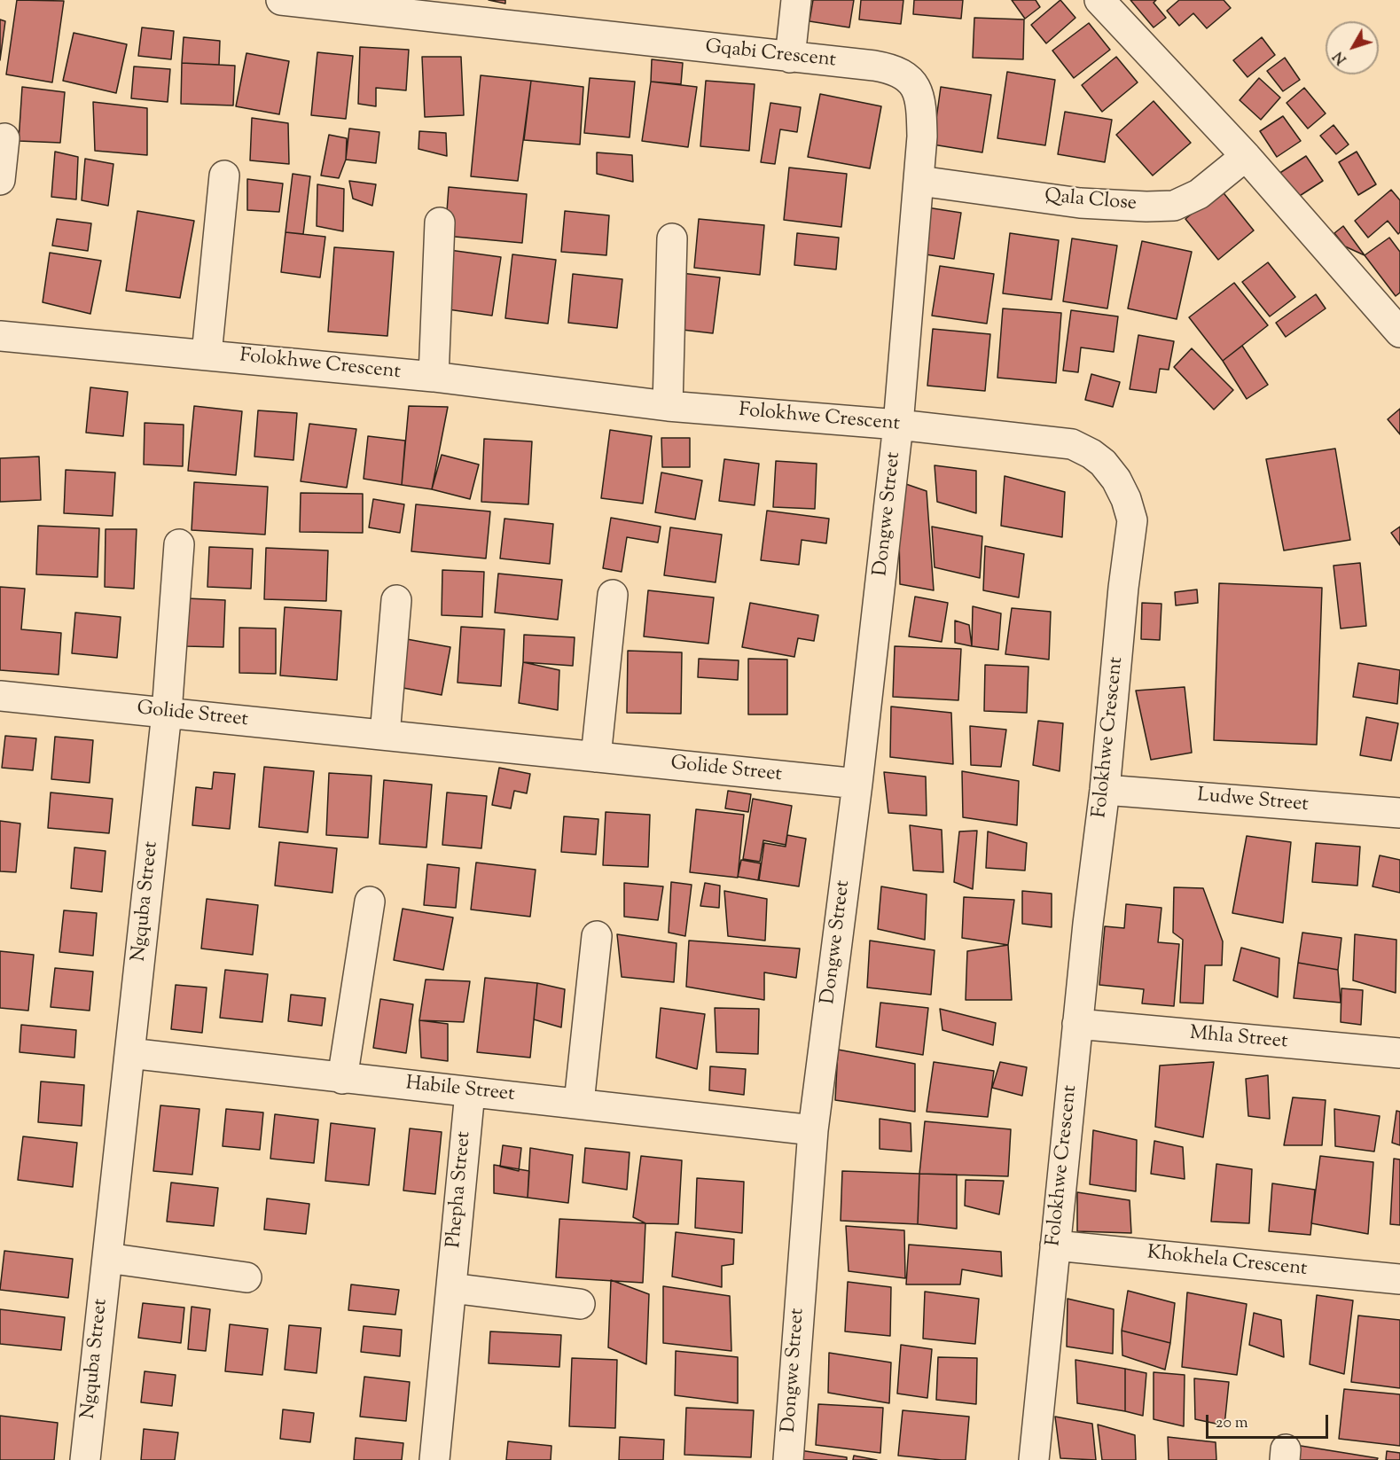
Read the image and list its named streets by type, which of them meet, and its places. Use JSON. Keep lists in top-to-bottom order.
{
  "streets": {
    "street": [
      "Gqabi Crescent",
      "Qala Close",
      "Folokhwe Crescent",
      "Dongwe Street",
      "Golide Street",
      "Ludwe Street",
      "Ngquba Street",
      "Mhla Street",
      "Habile Street",
      "Phepha Street",
      "Khokhela Crescent"
    ]
  },
  "crossings": [
    ["Gqabi Crescent", "Qala Close"],
    ["Gqabi Crescent", "Folokhwe Crescent"],
    ["Gqabi Crescent", "Dongwe Street"],
    ["Folokhwe Crescent", "Dongwe Street"],
    ["Folokhwe Crescent", "Ludwe Street"],
    ["Folokhwe Crescent", "Mhla Street"],
    ["Folokhwe Crescent", "Khokhela Crescent"],
    ["Dongwe Street", "Golide Street"],
    ["Dongwe Street", "Habile Street"],
    ["Golide Street", "Ngquba Street"],
    ["Ngquba Street", "Habile Street"],
    ["Habile Street", "Phepha Street"]
  ],
  "scale_bar": "20 m",
  "north": "bottom left"
}
